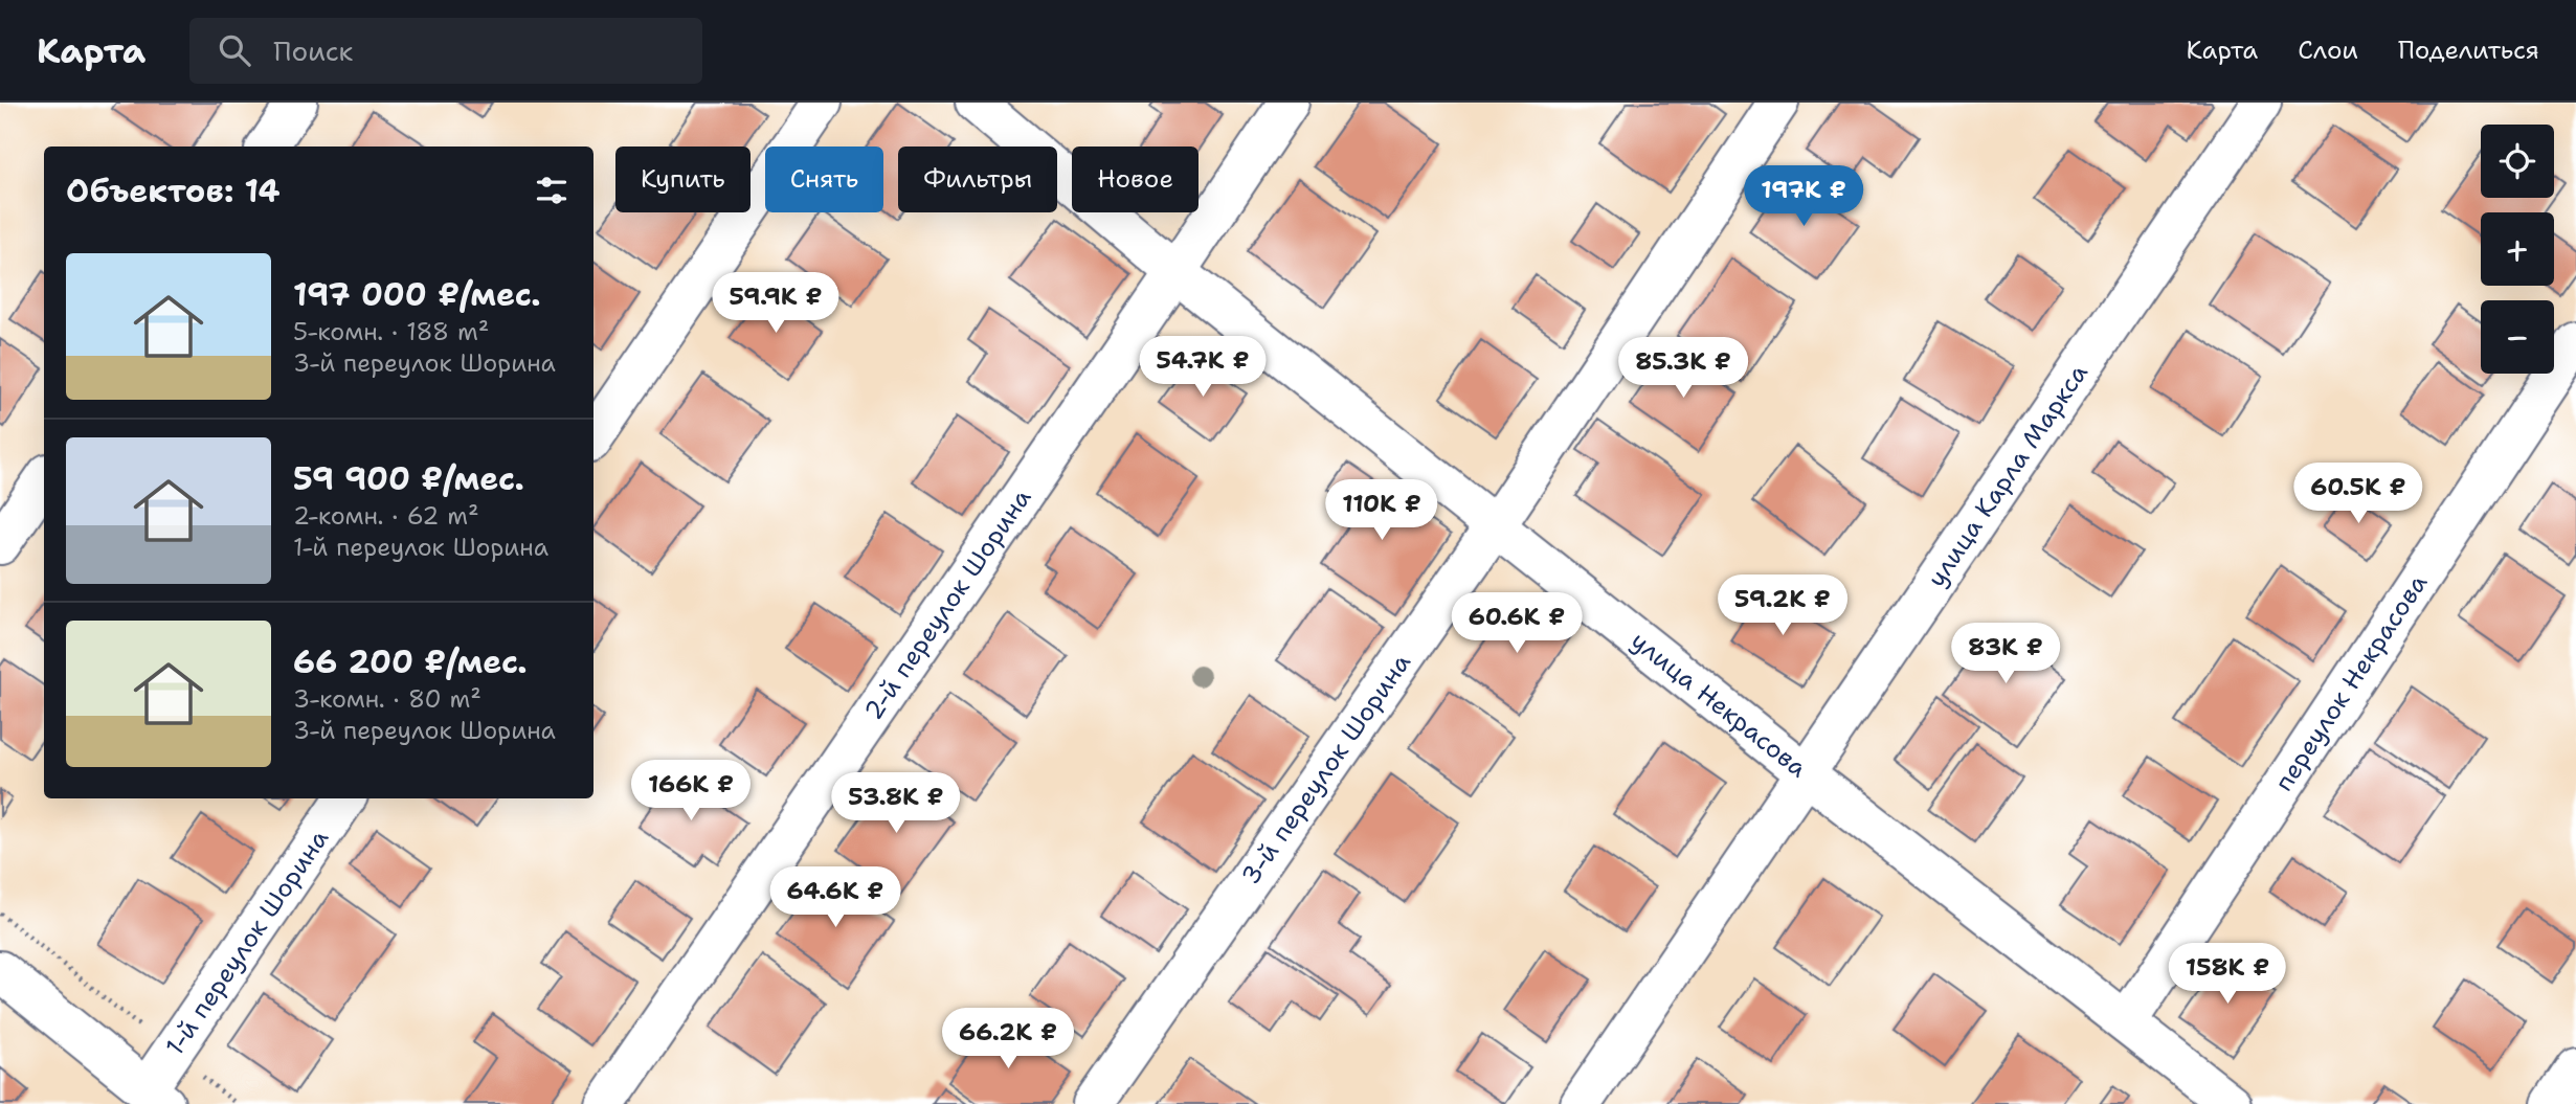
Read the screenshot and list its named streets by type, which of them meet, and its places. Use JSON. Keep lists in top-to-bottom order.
{
  "streets": {
    "street": [
      "улица Карла Маркса",
      "2-й переулок Шорина",
      "переулок Некрасова",
      "улица Некрасова",
      "3-й переулок Шорина",
      "1-й переулок Шорина"
    ]
  },
  "crossings": [
    ["улица Карла Маркса", "улица Некрасова"],
    ["2-й переулок Шорина", "улица Некрасова"],
    ["переулок Некрасова", "улица Некрасова"],
    ["улица Некрасова", "3-й переулок Шорина"]
  ],
  "page": {
    "header": "Карта",
    "search": "Поиск",
    "nav": ["Карта", "Слои", "Поделиться"],
    "map_buttons": ["+", "−"],
    "chip": [
      "Купить",
      "Снять",
      "Фильтры",
      "Новое"
    ],
    "heading": "Объектов: 14",
    "price": [
      "197K ₽",
      "59.9K ₽",
      "54.7K ₽",
      "85.3K ₽",
      "60.5K ₽",
      "110K ₽",
      "59.2K ₽",
      "60.6K ₽",
      "83K ₽",
      "166K ₽",
      "53.8K ₽",
      "64.6K ₽",
      "158K ₽",
      "66.2K ₽"
    ],
    "list": [
      {
        "name": "197 000 ₽/мес.",
        "note": "5-комн. · 188 m² · 3-й переулок Шорина"
      },
      {
        "name": "59 900 ₽/мес.",
        "note": "2-комн. · 62 m² · 1-й переулок Шорина"
      },
      {
        "name": "66 200 ₽/мес.",
        "note": "3-комн. · 80 m² · 3-й переулок Шорина"
      }
    ]
  }
}
